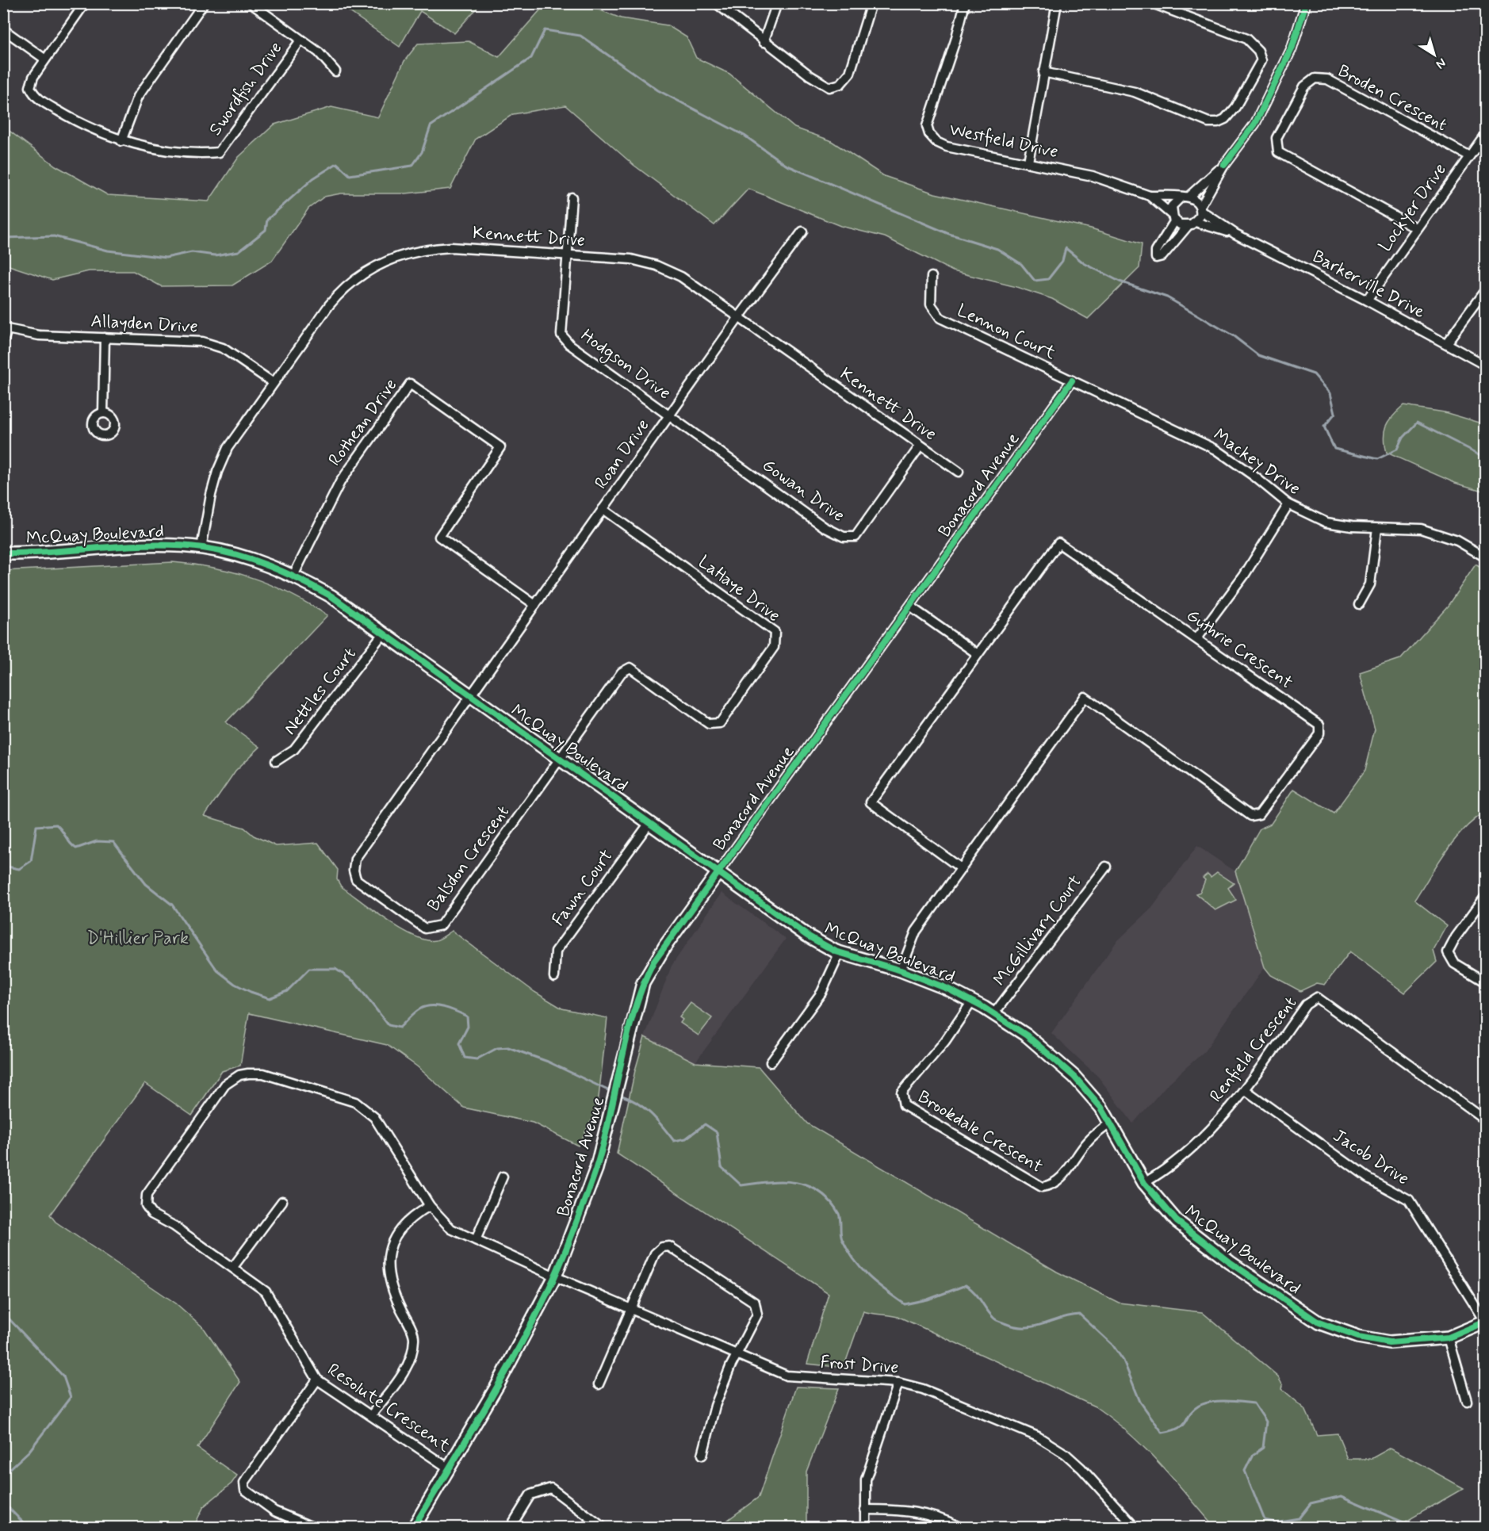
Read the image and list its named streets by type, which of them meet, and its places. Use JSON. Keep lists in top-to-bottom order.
{
  "streets": {
    "street": [
      "Swordfish Drive",
      "Broden Crescent",
      "Westfield Drive",
      "Lockyer Drive",
      "Kennett Drive",
      "Barkerville Drive",
      "Allayden Drive",
      "Lennon Court",
      "Hodgson Drive",
      "Rothean Drive",
      "Roan Drive",
      "Mackey Drive",
      "Bonacord Avenue",
      "Gowan Drive",
      "McQuay Boulevard",
      "LaHaye Drive",
      "Guthrie Crescent",
      "Nettles Court",
      "Balsdon Crescent",
      "Fawn Court",
      "McGillivary Court",
      "Renfield Crescent",
      "Brookdale Crescent",
      "Jacob Drive",
      "Frost Drive",
      "Resolute Crescent"
    ]
  },
  "crossings": [
    ["Broden Crescent", "Lockyer Drive"],
    ["Westfield Drive", "Barkerville Drive"],
    ["Lockyer Drive", "Barkerville Drive"],
    ["Kennett Drive", "Allayden Drive"],
    ["Kennett Drive", "Hodgson Drive"],
    ["Kennett Drive", "Roan Drive"],
    ["Kennett Drive", "Gowan Drive"],
    ["Kennett Drive", "McQuay Boulevard"],
    ["Lennon Court", "Mackey Drive"],
    ["Lennon Court", "Bonacord Avenue"],
    ["Hodgson Drive", "Roan Drive"],
    ["Hodgson Drive", "Gowan Drive"],
    ["Rothean Drive", "Roan Drive"],
    ["Rothean Drive", "McQuay Boulevard"],
    ["Roan Drive", "Gowan Drive"],
    ["Roan Drive", "McQuay Boulevard"],
    ["Roan Drive", "LaHaye Drive"],
    ["Roan Drive", "Balsdon Crescent"],
    ["Mackey Drive", "Bonacord Avenue"],
    ["Bonacord Avenue", "McQuay Boulevard"],
    ["Bonacord Avenue", "Frost Drive"],
    ["Bonacord Avenue", "Resolute Crescent"],
    ["McQuay Boulevard", "LaHaye Drive"],
    ["McQuay Boulevard", "Guthrie Crescent"],
    ["McQuay Boulevard", "Nettles Court"],
    ["McQuay Boulevard", "Balsdon Crescent"],
    ["McQuay Boulevard", "Fawn Court"],
    ["McQuay Boulevard", "McGillivary Court"],
    ["McQuay Boulevard", "Renfield Crescent"],
    ["McQuay Boulevard", "Brookdale Crescent"],
    ["McQuay Boulevard", "Jacob Drive"],
    ["LaHaye Drive", "Balsdon Crescent"],
    ["Renfield Crescent", "Jacob Drive"],
    ["Frost Drive", "Resolute Crescent"]
  ],
  "parks": ["D'Hillier Park"],
  "north": "bottom right"
}
